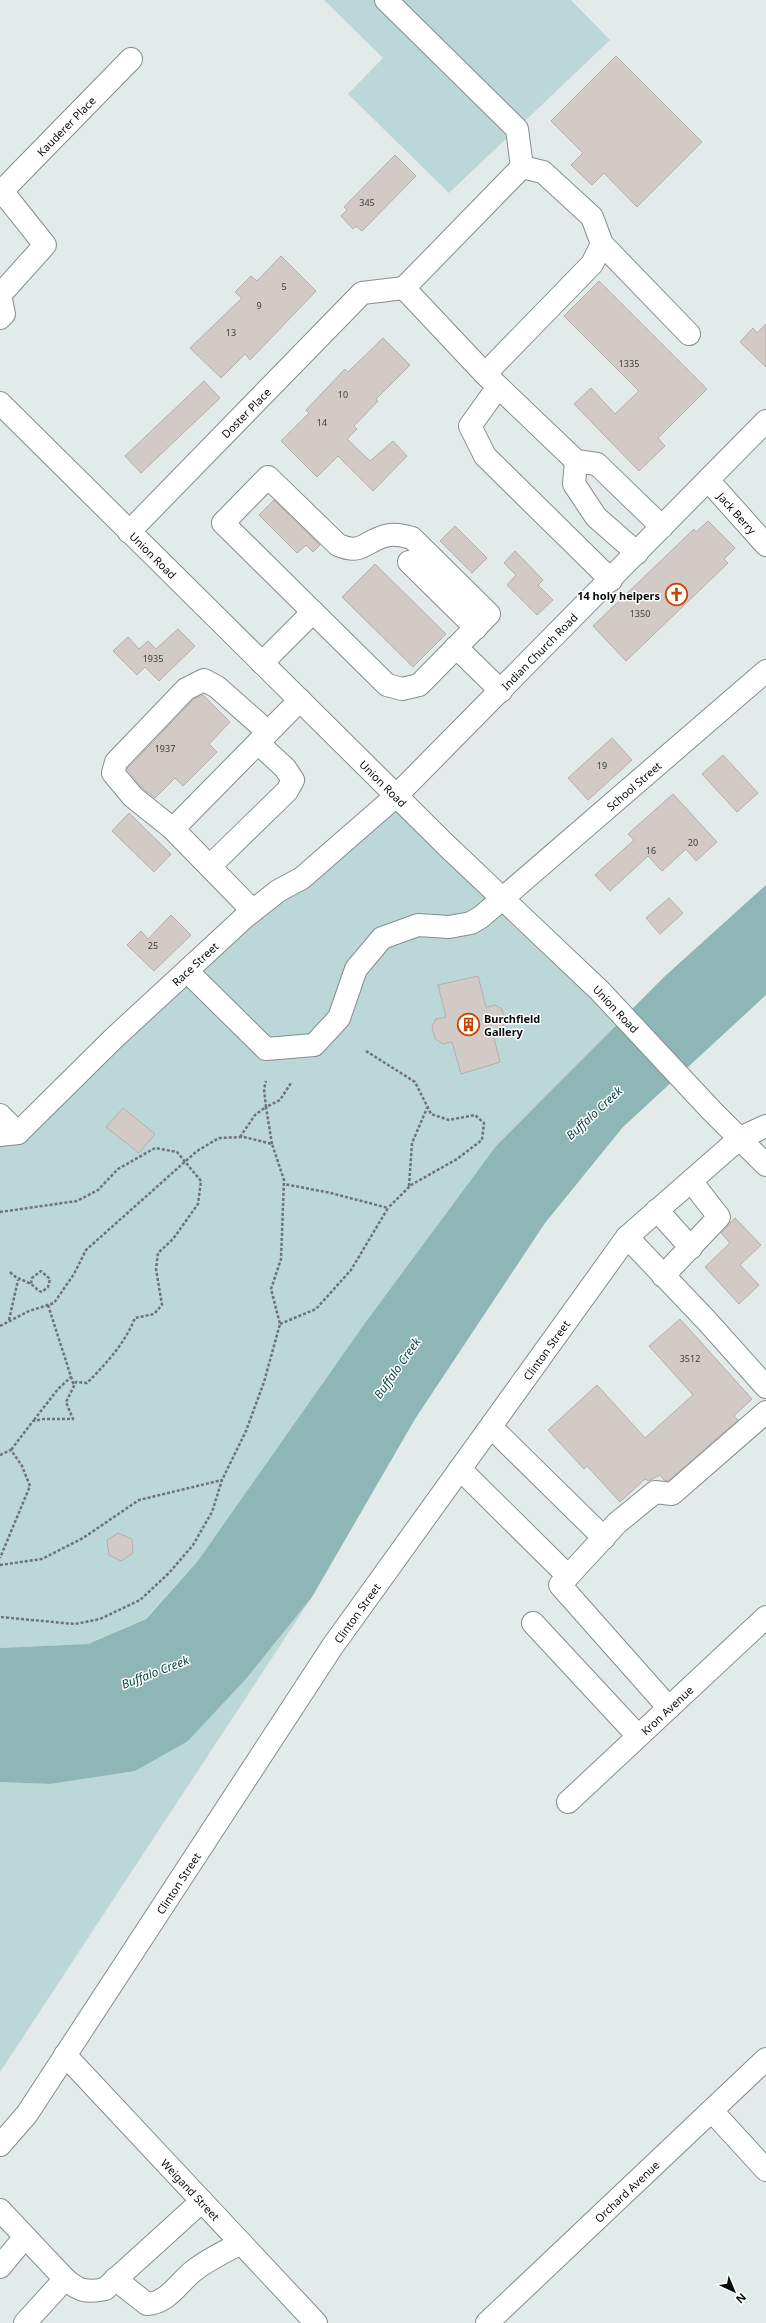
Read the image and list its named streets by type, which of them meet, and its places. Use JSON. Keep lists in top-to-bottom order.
{
  "streets": {
    "street": [
      "Kauderer Place",
      "Doster Place",
      "Jack Berry",
      "Union Road",
      "Indian Church Road",
      "School Street",
      "Race Street",
      "Clinton Street",
      "Kron Avenue",
      "Weigand Street",
      "Orchard Avenue"
    ]
  },
  "crossings": [
    ["Doster Place", "Union Road"],
    ["Jack Berry", "Indian Church Road"],
    ["Union Road", "Indian Church Road"],
    ["Union Road", "School Street"],
    ["Union Road", "Race Street"],
    ["Union Road", "Clinton Street"],
    ["Indian Church Road", "Race Street"],
    ["School Street", "Race Street"],
    ["Clinton Street", "Weigand Street"]
  ],
  "water": ["Buffalo Creek"],
  "places": {
    "church": ["14 holy helpers"],
    "building": ["Burchfield Gallery"]
  },
  "house_numbers": [
    "345",
    "5",
    "9",
    "13",
    "1335",
    "10",
    "14",
    "1350",
    "1935",
    "1937",
    "19",
    "20",
    "16",
    "25",
    "3512"
  ],
  "north": "bottom right"
}
